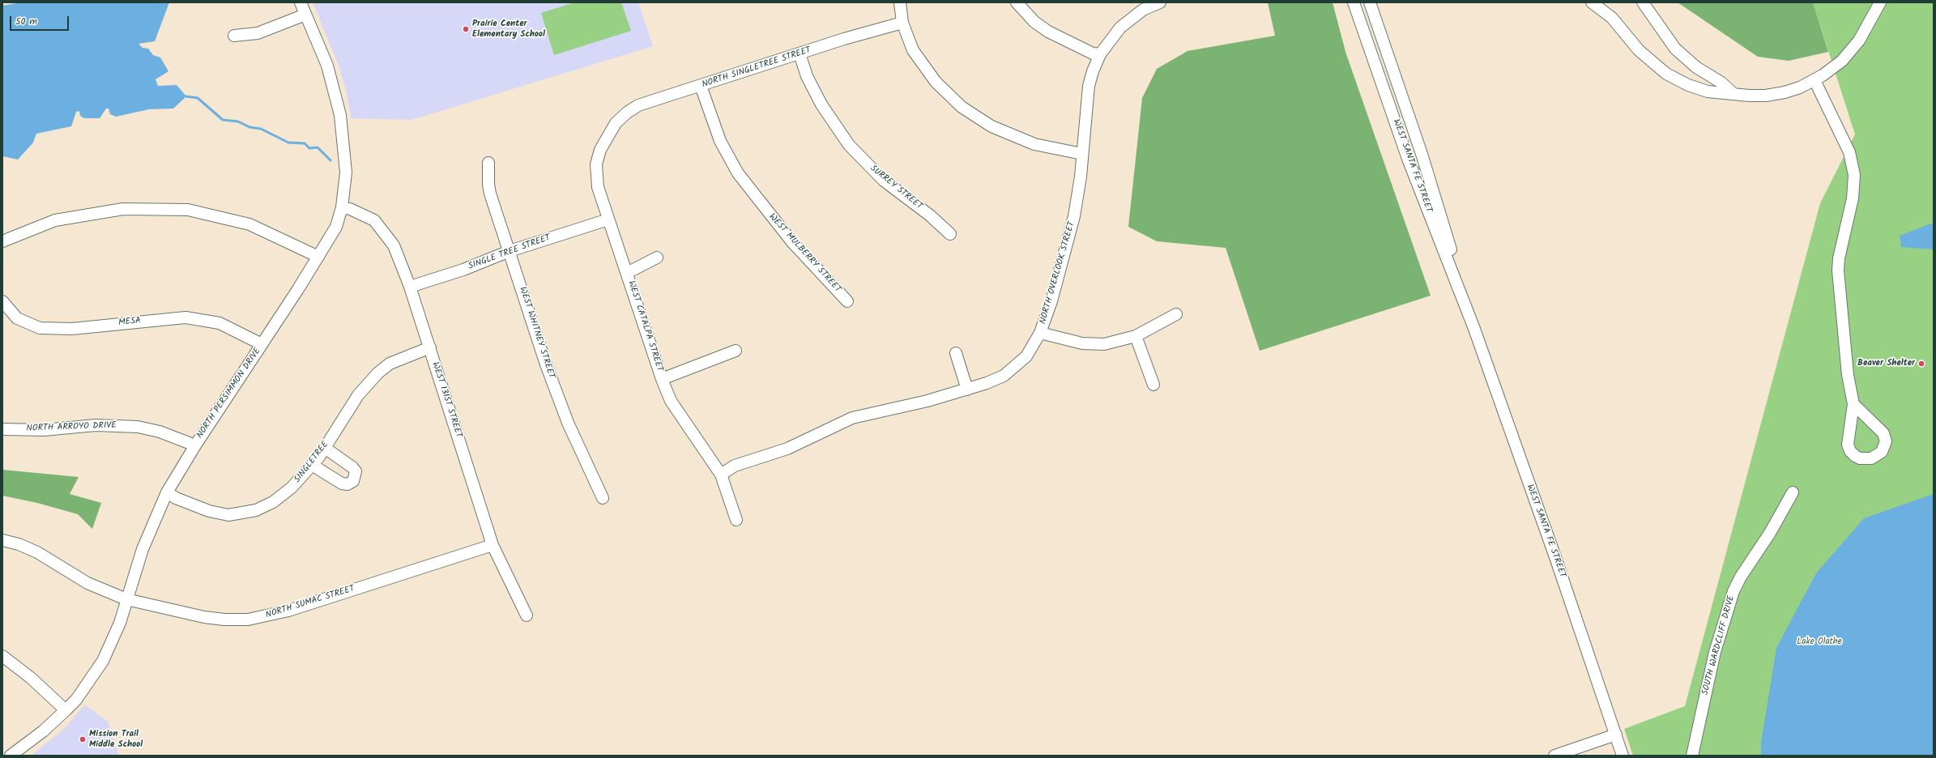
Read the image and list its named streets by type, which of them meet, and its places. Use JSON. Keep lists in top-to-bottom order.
{
  "streets": {
    "street": [
      "NORTH SINGLETREE STREET",
      "WEST SANTA FE STREET",
      "SURREY STREET",
      "SINGLE TREE STREET",
      "WEST MULBERRY STREET",
      "NORTH OVERLOOK STREET",
      "MESA",
      "WEST CATALPA STREET",
      "WEST WHITNEY STREET",
      "NORTH PERSIMMON DRIVE",
      "WEST 131ST STREET",
      "NORTH ARROYO DRIVE",
      "SINGLETREE",
      "NORTH SUMAC STREET",
      "SOUTH WARDCLIFF DRIVE"
    ]
  },
  "crossings": [
    ["NORTH SINGLETREE STREET", "SURREY STREET"],
    ["NORTH SINGLETREE STREET", "WEST MULBERRY STREET"],
    ["NORTH SINGLETREE STREET", "WEST CATALPA STREET"],
    ["SINGLE TREE STREET", "WEST CATALPA STREET"],
    ["SINGLE TREE STREET", "WEST WHITNEY STREET"],
    ["SINGLE TREE STREET", "WEST 131ST STREET"],
    ["NORTH OVERLOOK STREET", "WEST CATALPA STREET"],
    ["MESA", "NORTH PERSIMMON DRIVE"],
    ["NORTH PERSIMMON DRIVE", "WEST 131ST STREET"],
    ["NORTH PERSIMMON DRIVE", "NORTH ARROYO DRIVE"],
    ["NORTH PERSIMMON DRIVE", "SINGLETREE"],
    ["NORTH PERSIMMON DRIVE", "NORTH SUMAC STREET"],
    ["WEST 131ST STREET", "SINGLETREE"],
    ["WEST 131ST STREET", "NORTH SUMAC STREET"]
  ],
  "parks": ["Lake Olathe"],
  "places": ["Prairie Center Elementary School", "Beaver Shelter", "Mission Trail Middle School"],
  "scale_bar": "50 m"
}
